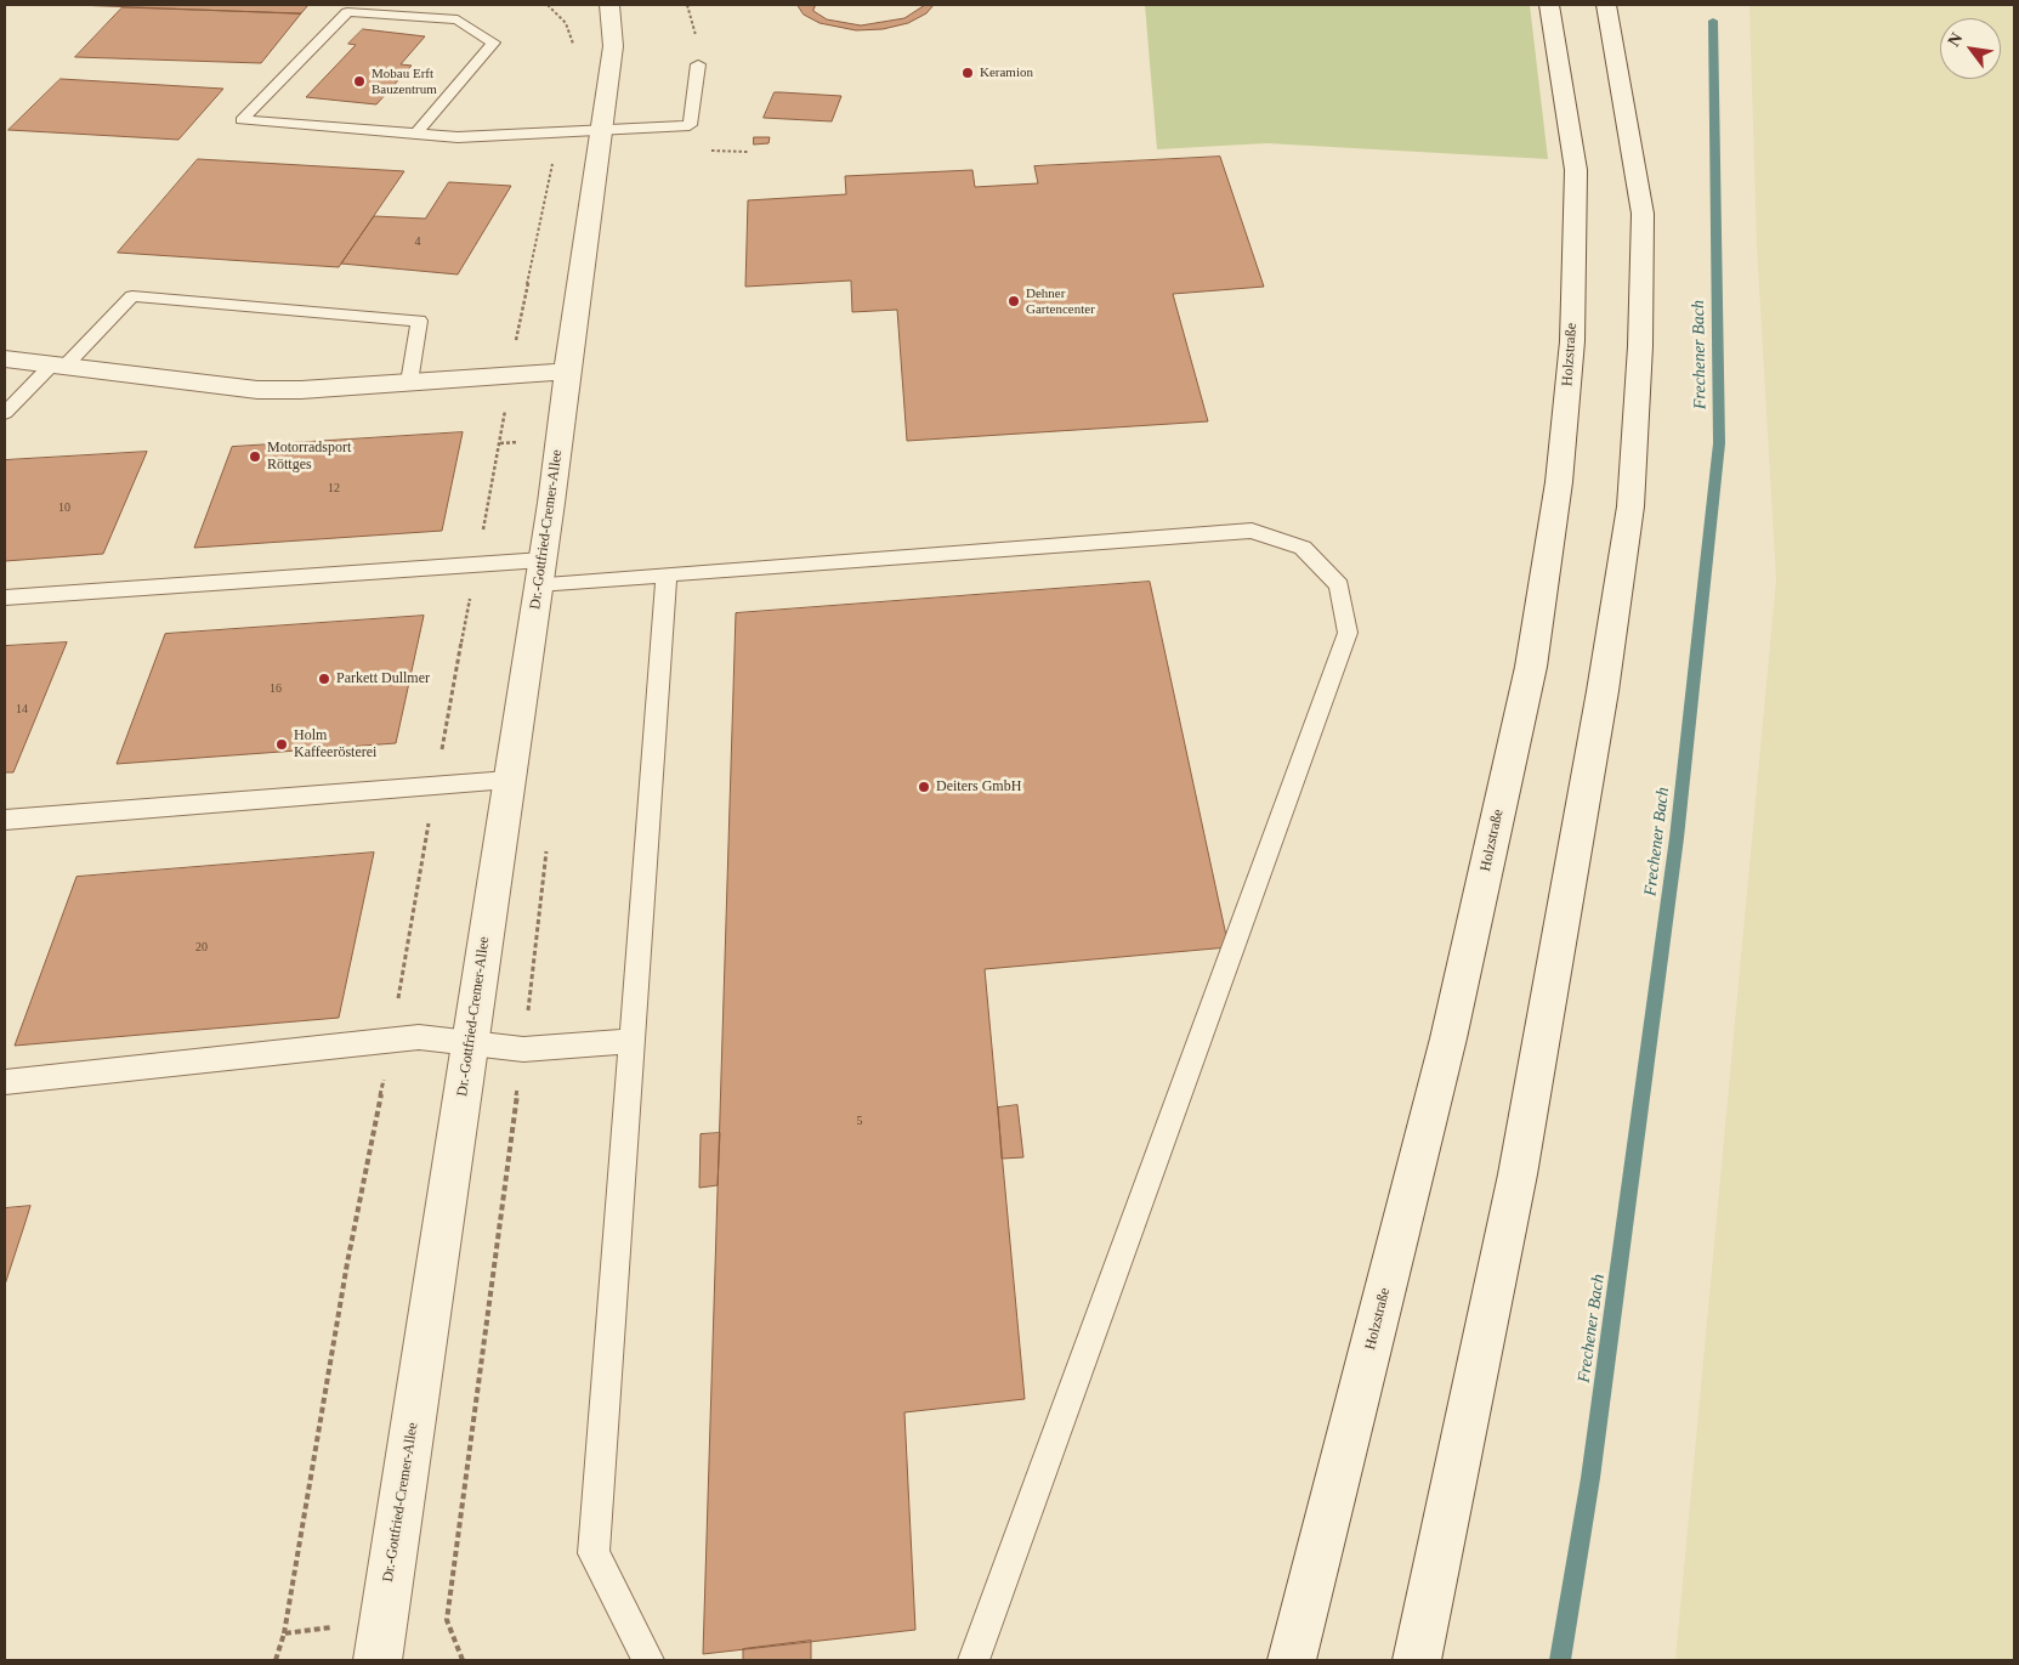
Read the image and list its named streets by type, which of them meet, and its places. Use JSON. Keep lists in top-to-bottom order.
{
  "streets": {
    "main road": ["Holzstraße", "Dr.-Gottfried-Cremer-Allee"]
  },
  "water": ["Frechener Bach"],
  "places": [
    "Keramion",
    "Mobau Erft Bauzentrum",
    "Dehner Gartencenter",
    "Motorradsport Röttges",
    "Parkett Dullmer",
    "Holm Kaffeerösterei",
    "Deiters GmbH"
  ],
  "house_numbers": [
    "4",
    "12",
    "10",
    "16",
    "14",
    "20",
    "5"
  ],
  "north": "top left"
}
